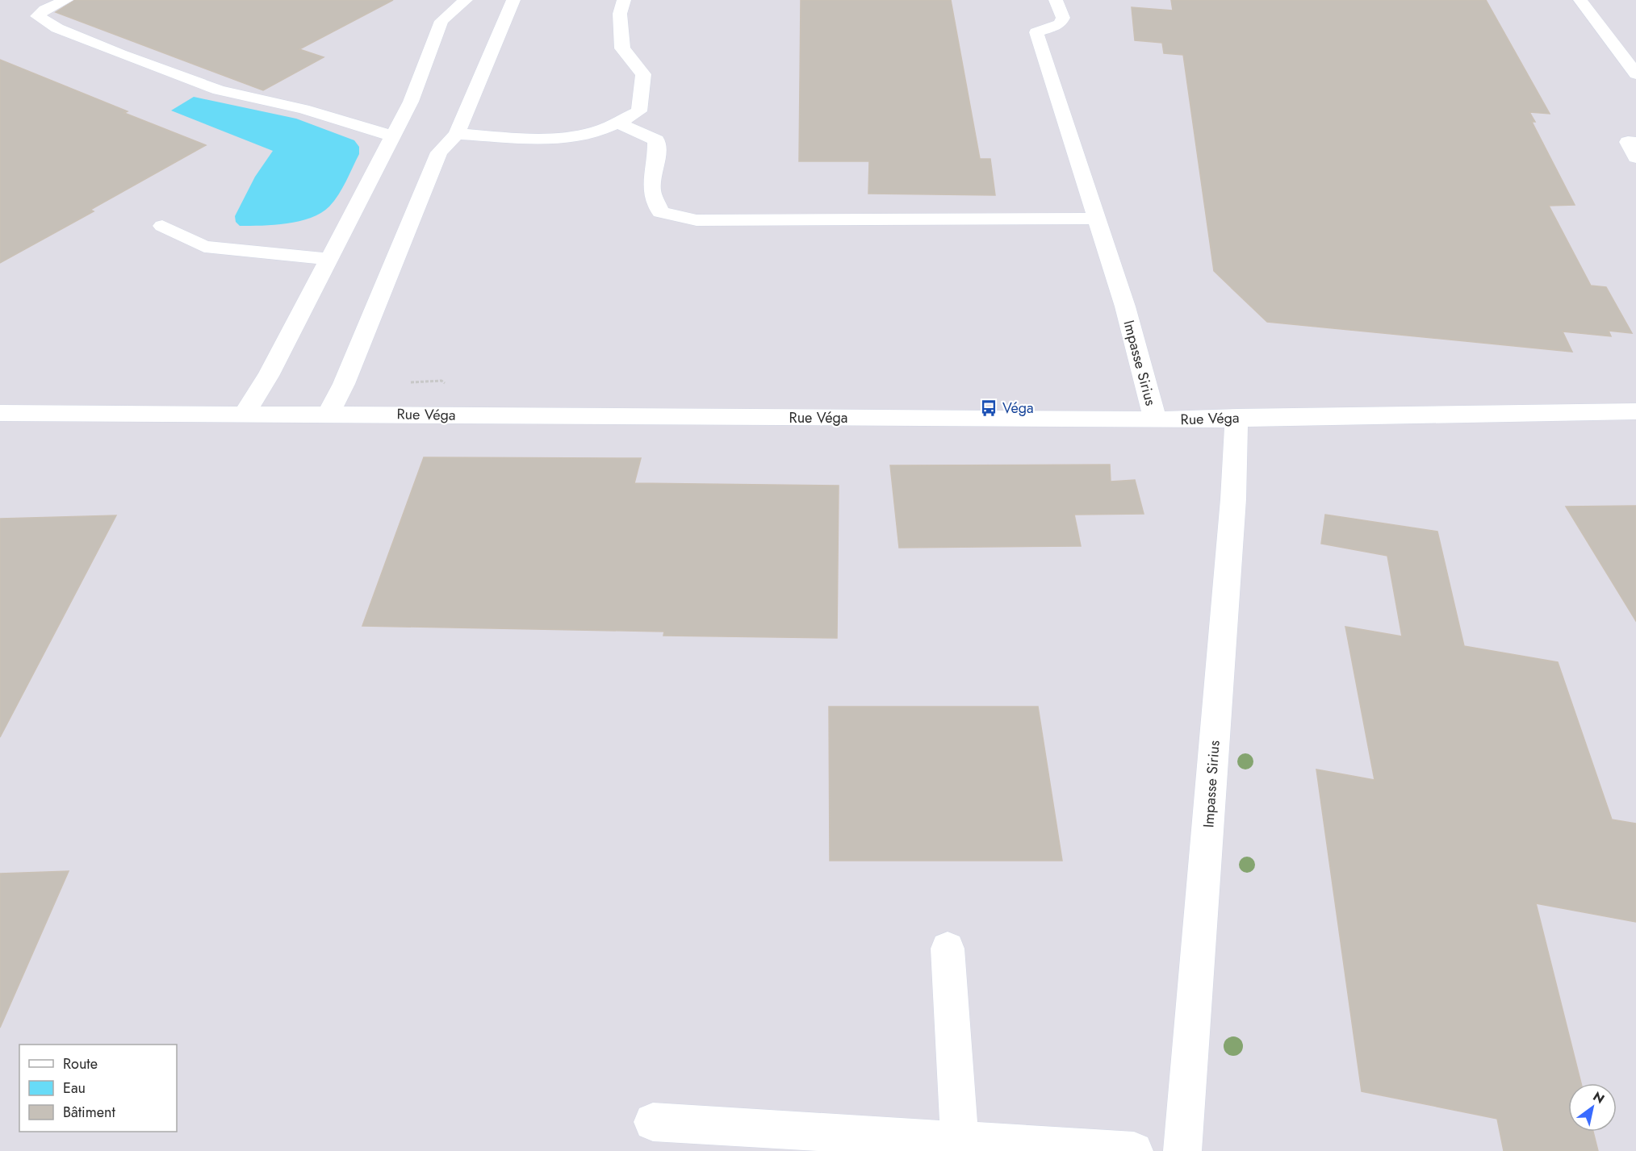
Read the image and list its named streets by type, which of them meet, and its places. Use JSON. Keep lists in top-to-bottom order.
{
  "streets": {
    "street": ["Impasse Sirius", "Rue Véga"]
  },
  "crossings": [
    ["Impasse Sirius", "Rue Véga"]
  ],
  "places": {
    "bus stop": ["Véga"]
  },
  "legend": ["Route", "Eau", "Bâtiment"],
  "north": "top right"
}
